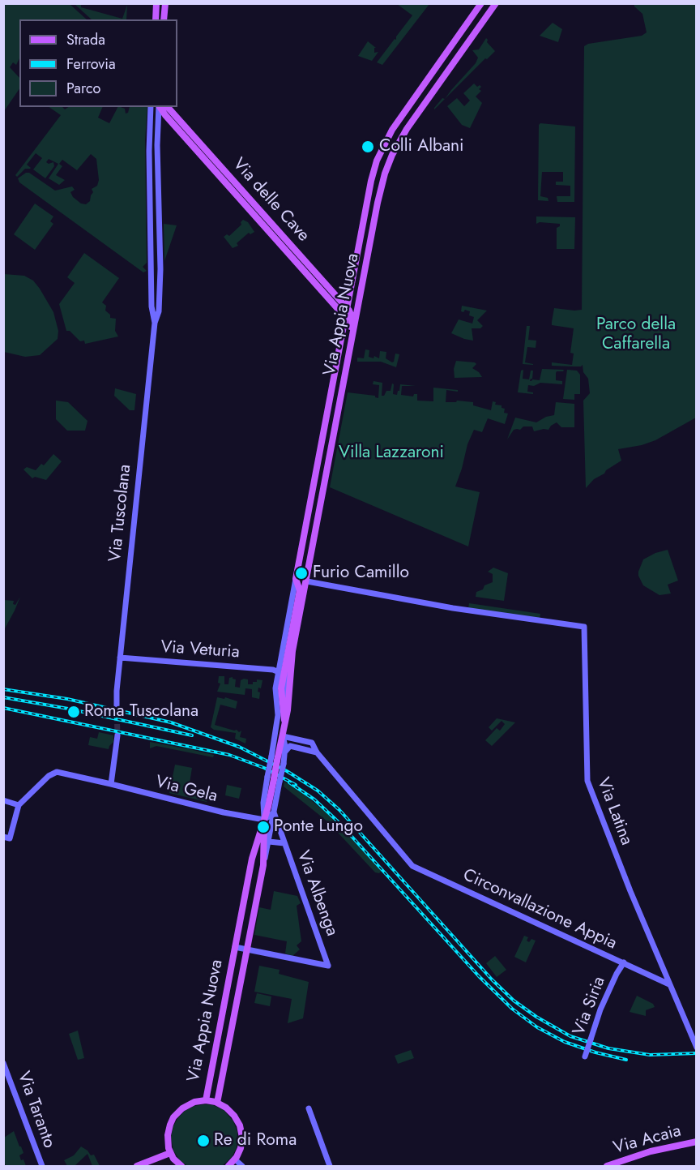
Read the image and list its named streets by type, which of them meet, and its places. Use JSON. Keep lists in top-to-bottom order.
{
  "streets": {
    "main road": ["Via delle Cave", "Via Appia Nuova", "Via Acaia"],
    "street": [
      "Via Tuscolana",
      "Via Veturia",
      "Via Gela",
      "Via Latina",
      "Via Albenga",
      "Circonvallazione Appia",
      "Via Siria",
      "Via Taranto"
    ]
  },
  "crossings": [
    ["Via delle Cave", "Via Appia Nuova"],
    ["Via Appia Nuova", "Via Veturia"],
    ["Via Appia Nuova", "Via Gela"],
    ["Via Appia Nuova", "Via Latina"],
    ["Via Appia Nuova", "Via Albenga"],
    ["Via Tuscolana", "Via Veturia"],
    ["Via Latina", "Circonvallazione Appia"],
    ["Circonvallazione Appia", "Via Siria"]
  ],
  "parks": ["Parco della Caffarella", "Villa Lazzaroni"],
  "places": [
    "Colli Albani",
    "Furio Camillo",
    "Roma Tuscolana",
    "Ponte Lungo",
    "Re di Roma"
  ],
  "legend": ["Strada", "Ferrovia", "Parco"]
}
